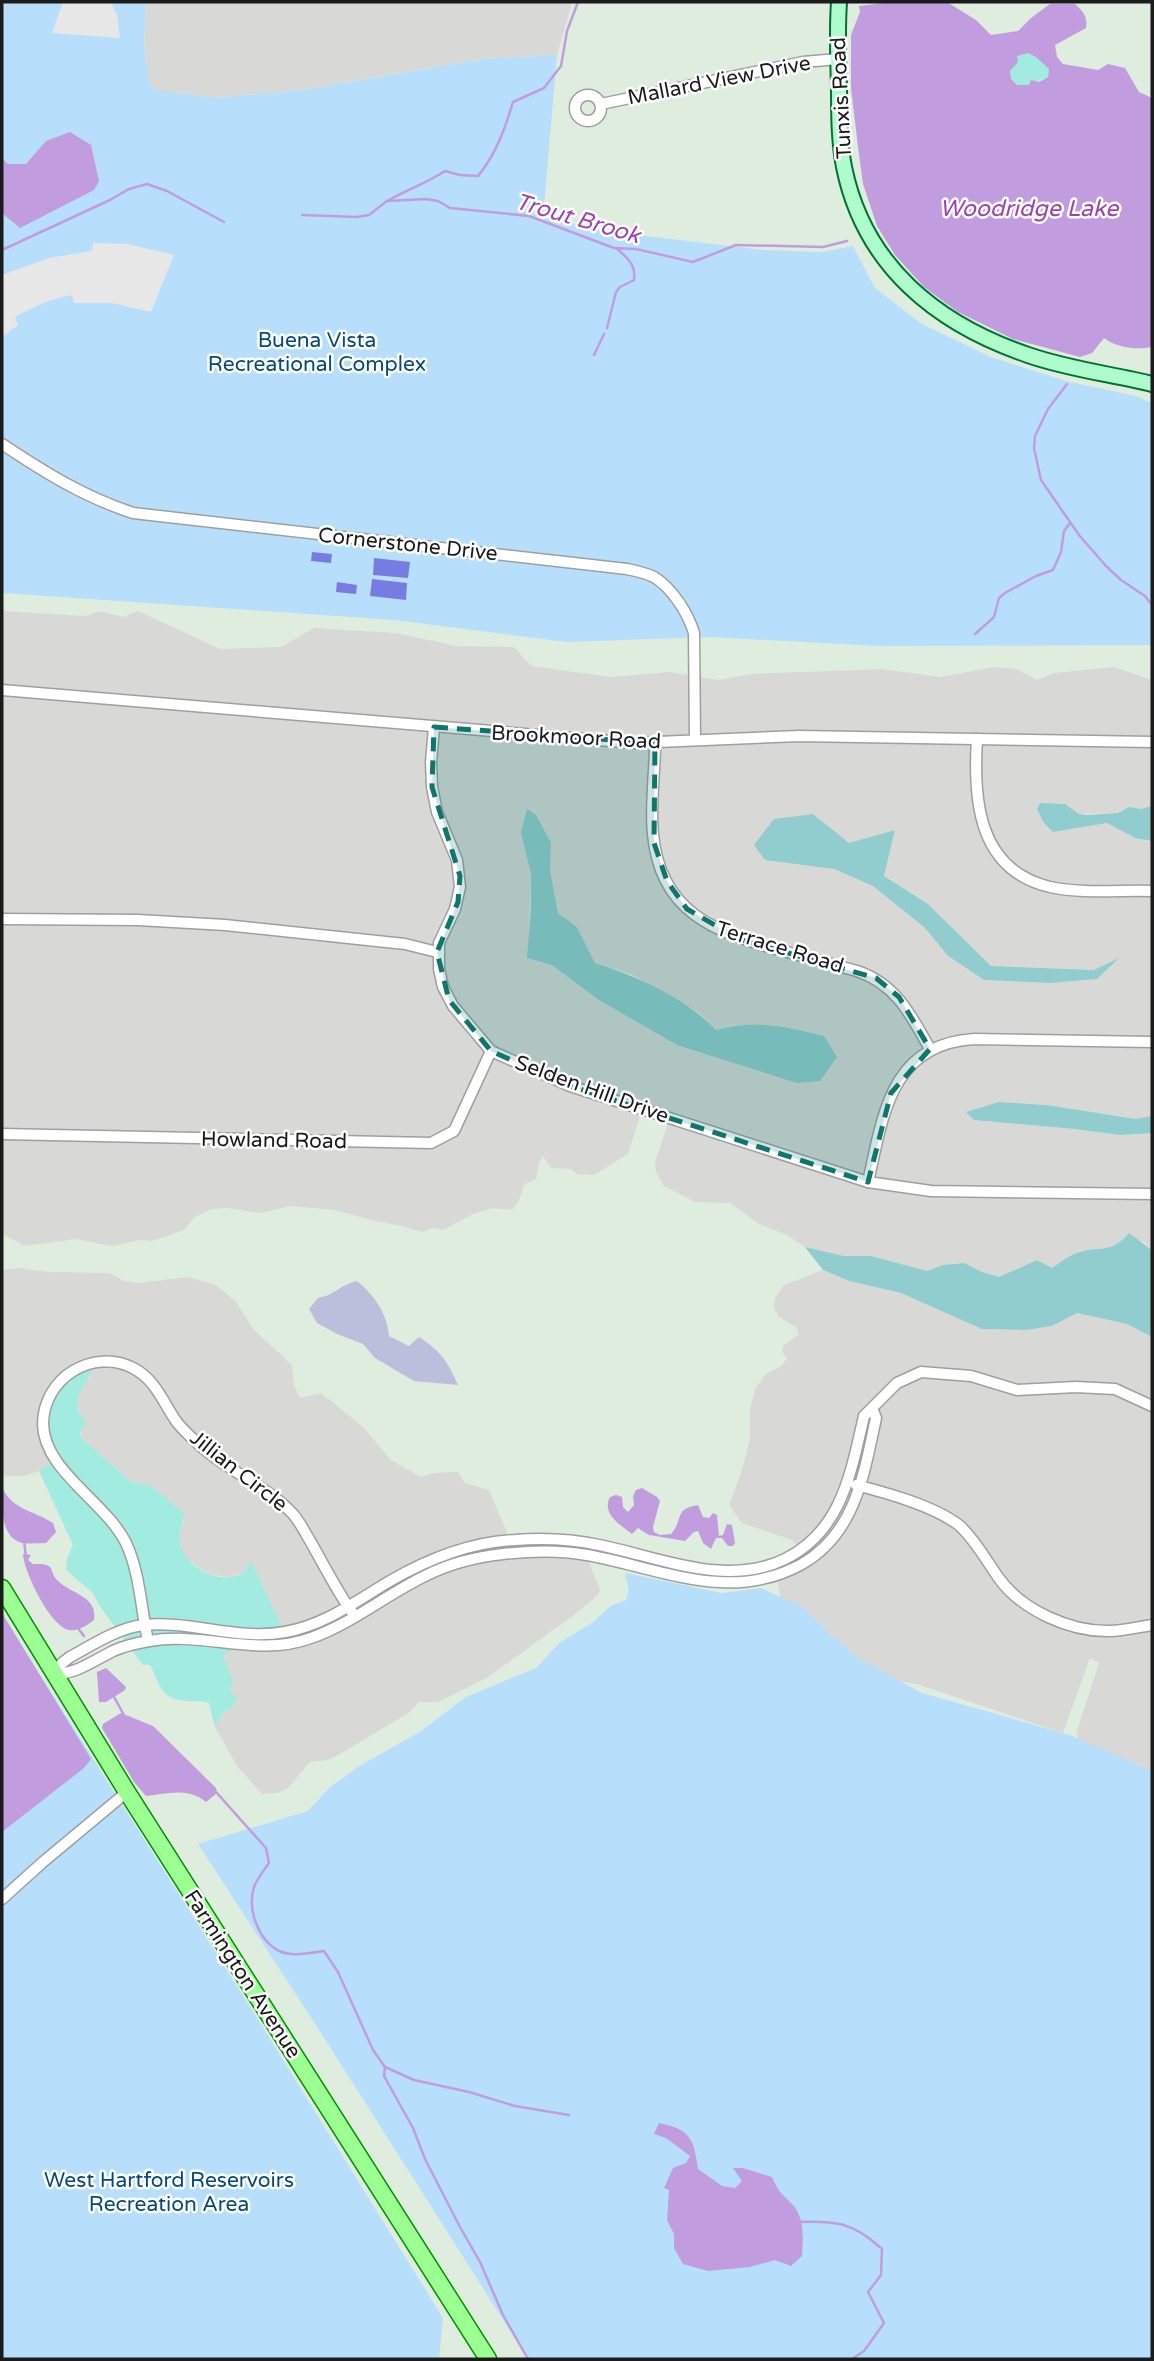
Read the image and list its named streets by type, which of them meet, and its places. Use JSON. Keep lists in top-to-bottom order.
{
  "streets": {
    "main road": ["Farmington Avenue"],
    "street": [
      "Mallard View Drive",
      "Tunxis Road",
      "Cornerstone Drive",
      "Brookmoor Road",
      "Terrace Road",
      "Selden Hill Drive",
      "Howland Road",
      "Jillian Circle"
    ]
  },
  "crossings": [
    ["Mallard View Drive", "Tunxis Road"],
    ["Cornerstone Drive", "Brookmoor Road"],
    ["Brookmoor Road", "Terrace Road"],
    ["Selden Hill Drive", "Howland Road"]
  ],
  "water": ["Woodridge Lake", "Trout Brook"],
  "parks": ["Buena Vista Recreational Complex", "West Hartford Reservoirs Recreation Area"]
}
